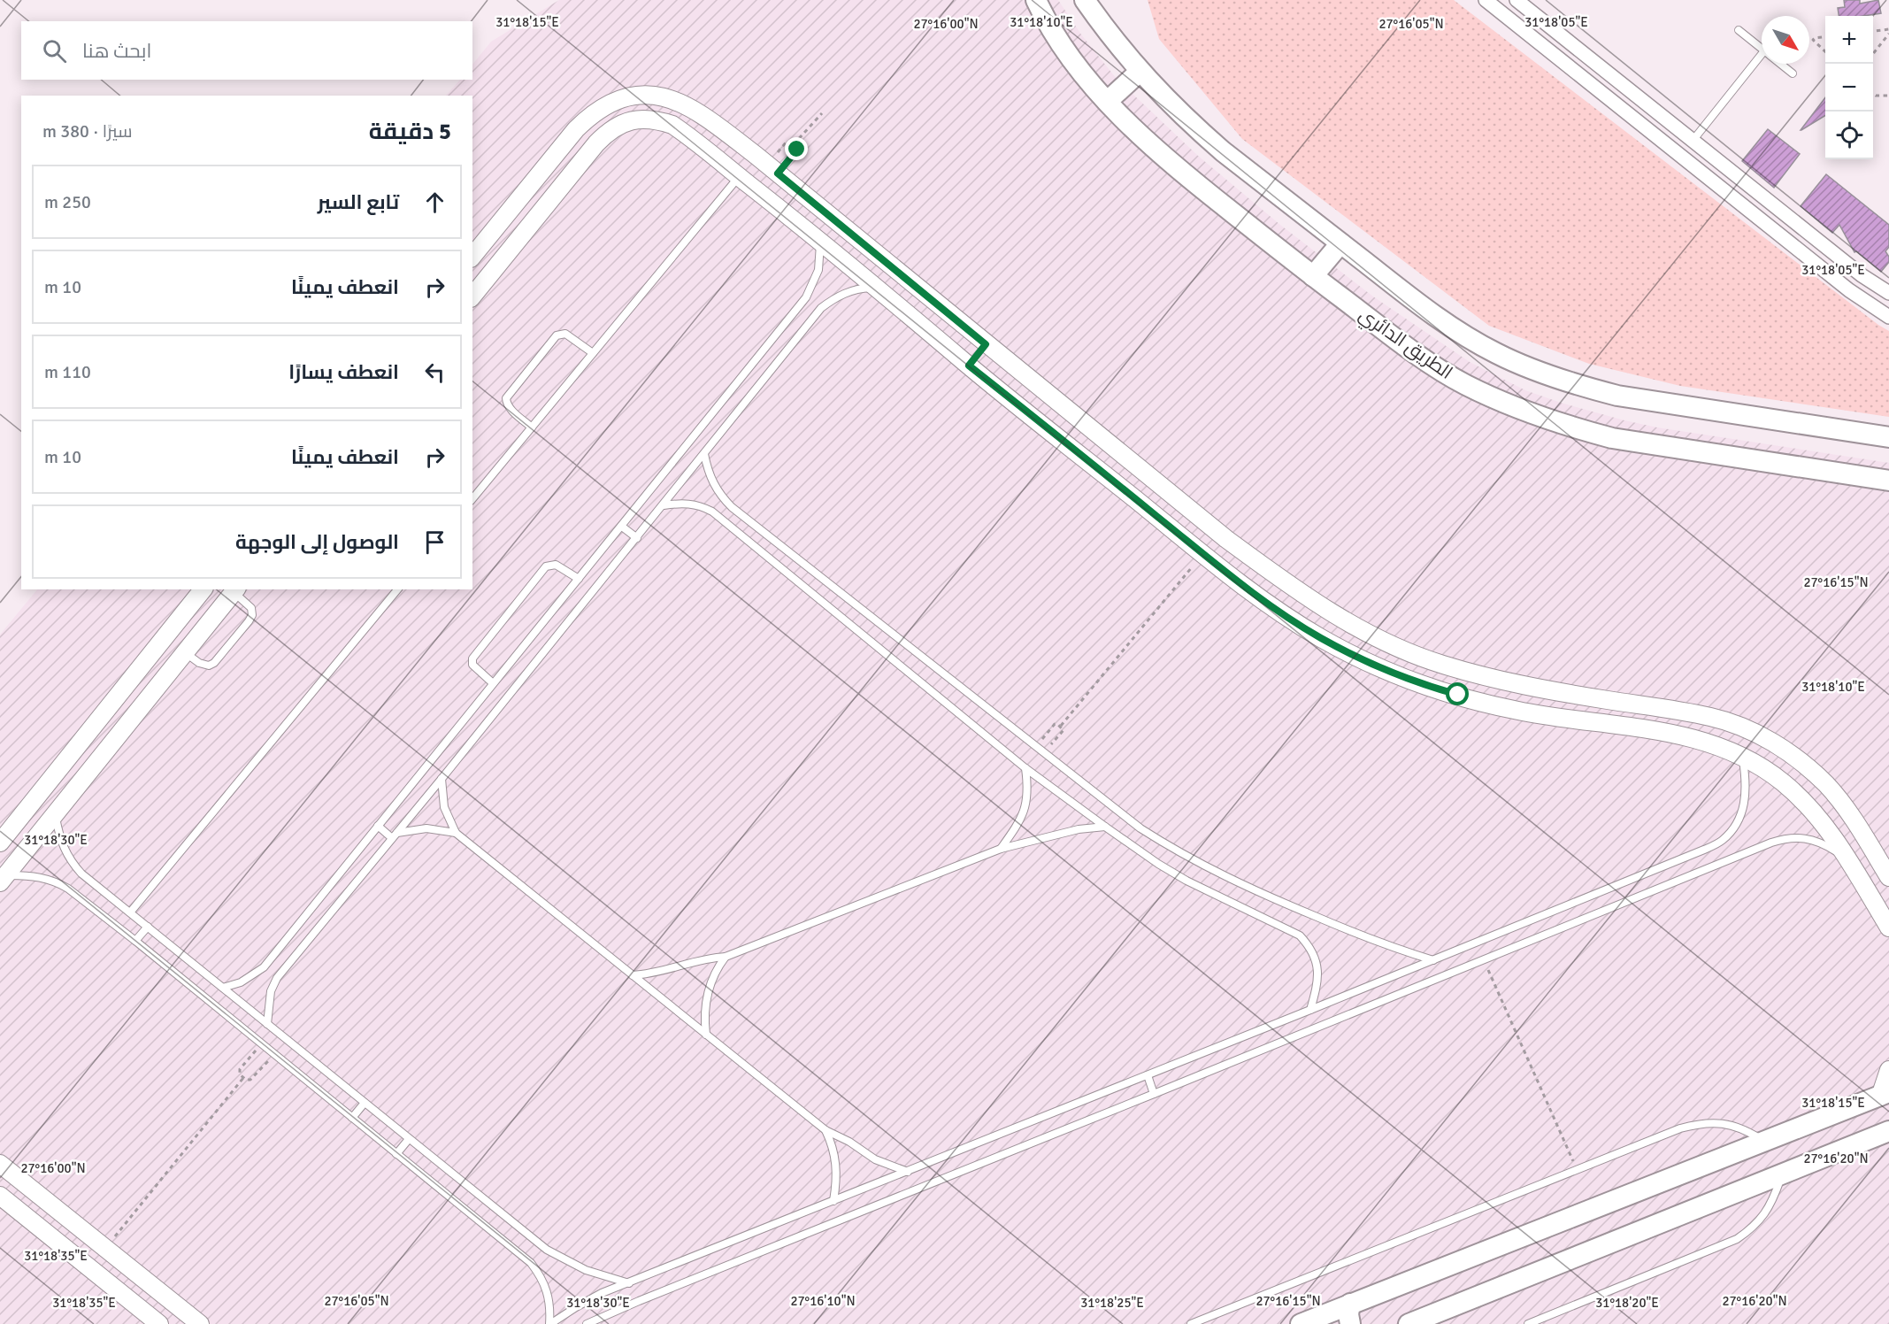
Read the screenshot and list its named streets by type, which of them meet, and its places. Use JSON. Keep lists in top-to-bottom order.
{
  "streets": {
    "main road": ["الطريق الدائري"]
  },
  "north": "bottom right",
  "page": {
    "map_buttons": ["+", "−"],
    "search": "ابحث هنا",
    "heading": ["5 دقيقة", "سيرًا · 380 m"],
    "list": [
      ["تابع السير", "250 m"],
      ["انعطف يمينًا", "10 m"],
      ["انعطف يسارًا", "110 m"],
      ["انعطف يمينًا", "10 m"],
      "الوصول إلى الوجهة"
    ]
  },
  "coordinates": [
    "31°18'15\"E",
    "31°18'10\"E",
    "31°18'05\"E",
    "27°16'05\"N",
    "27°16'00\"N",
    "27°16'15\"N",
    "31°18'30\"E",
    "27°16'20\"N",
    "31°18'35\"E",
    "27°16'10\"N",
    "31°18'25\"E",
    "31°18'20\"E"
  ]
}
